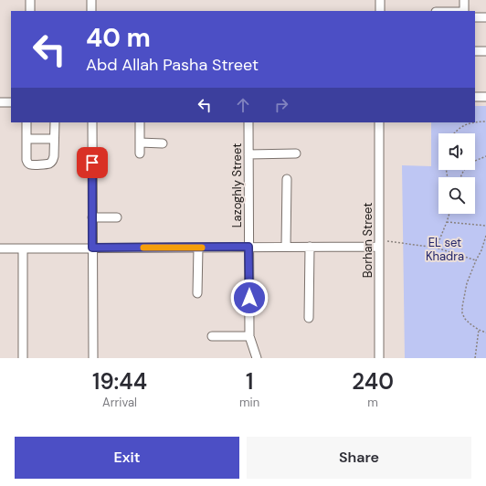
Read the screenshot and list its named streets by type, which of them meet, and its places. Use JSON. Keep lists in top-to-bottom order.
{
  "streets": {
    "street": ["Lazoghly Street", "Borhan Street"]
  },
  "parks": ["EL set Khadra"],
  "page": {
    "turn": ["40 m", "Abd Allah Pasha Street"],
    "eta": [
      "19:44",
      "Arrival",
      "1",
      "min",
      "240",
      "m"
    ],
    "buttons": ["Exit", "Share"]
  }
}
